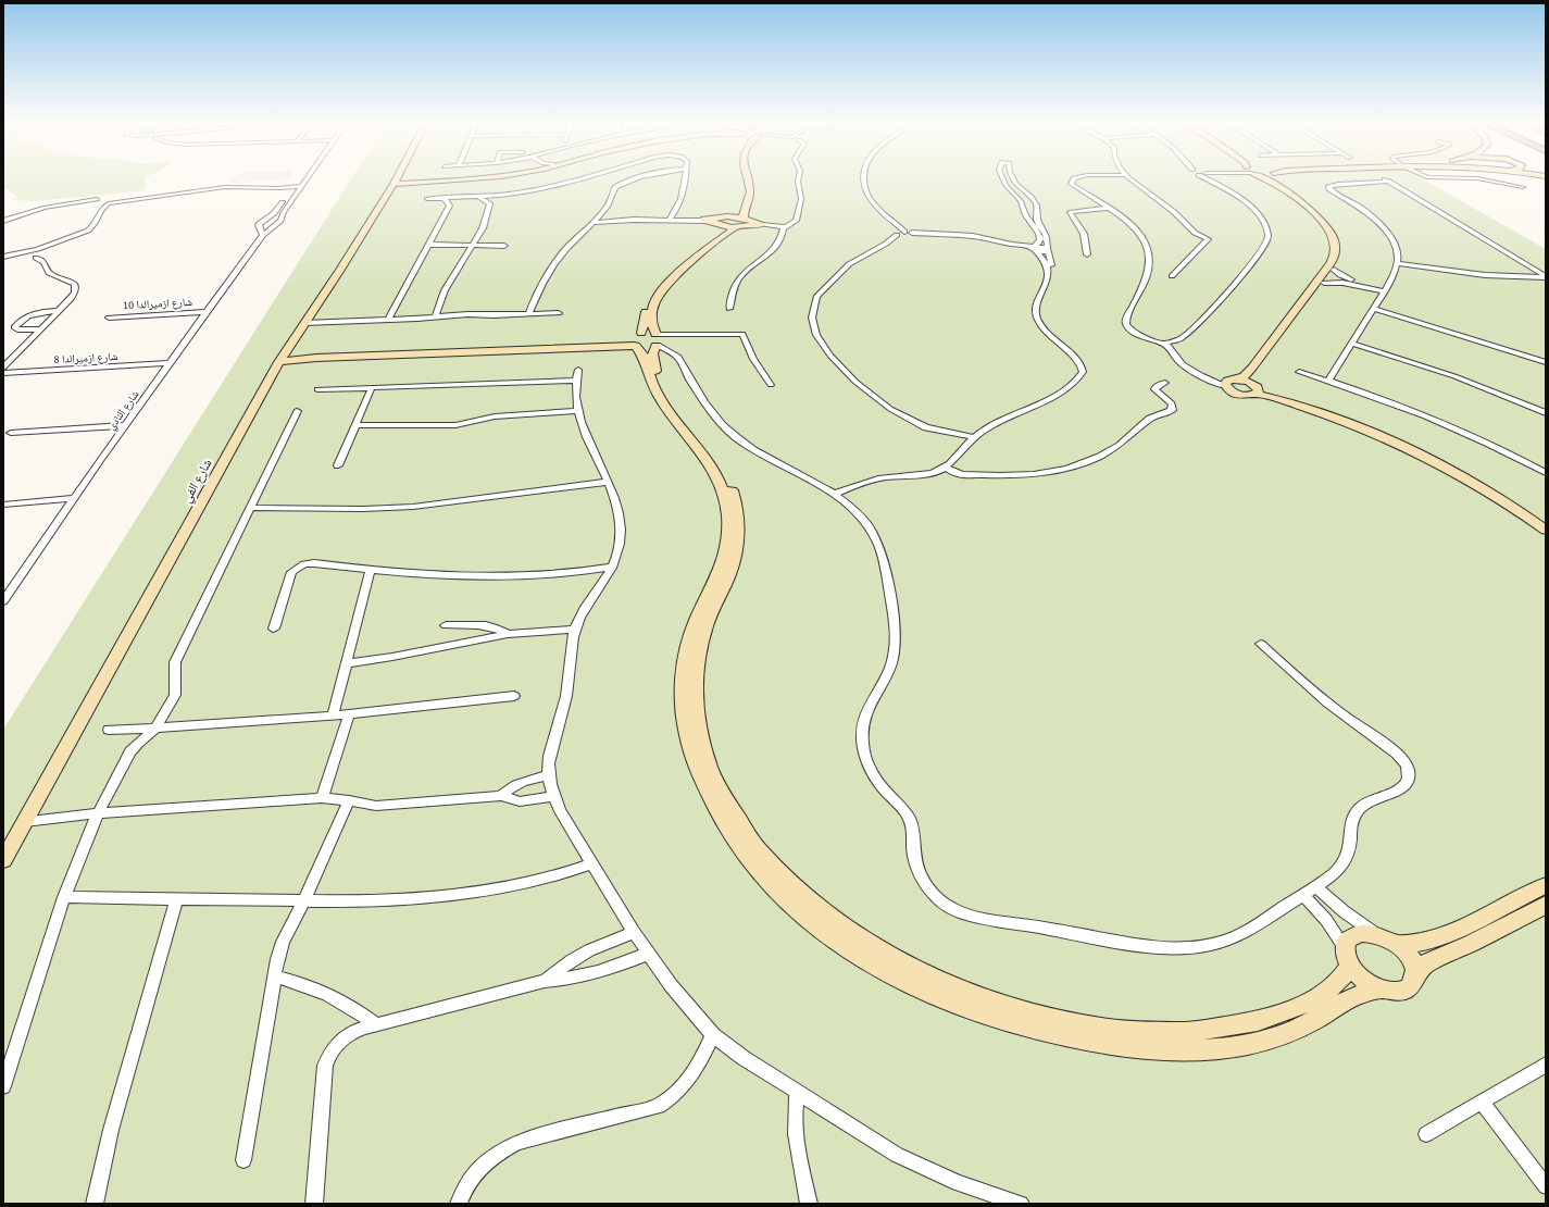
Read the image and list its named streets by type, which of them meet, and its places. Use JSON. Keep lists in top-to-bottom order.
{
  "streets": {
    "street": [
      "شارع ازميرالدا 10",
      "شارع ازميرالدا 8",
      "شارع النادي",
      "شارع الفي"
    ]
  },
  "crossings": [
    ["شارع ازميرالدا 10", "شارع النادي"],
    ["شارع ازميرالدا 8", "شارع النادي"]
  ]
}
